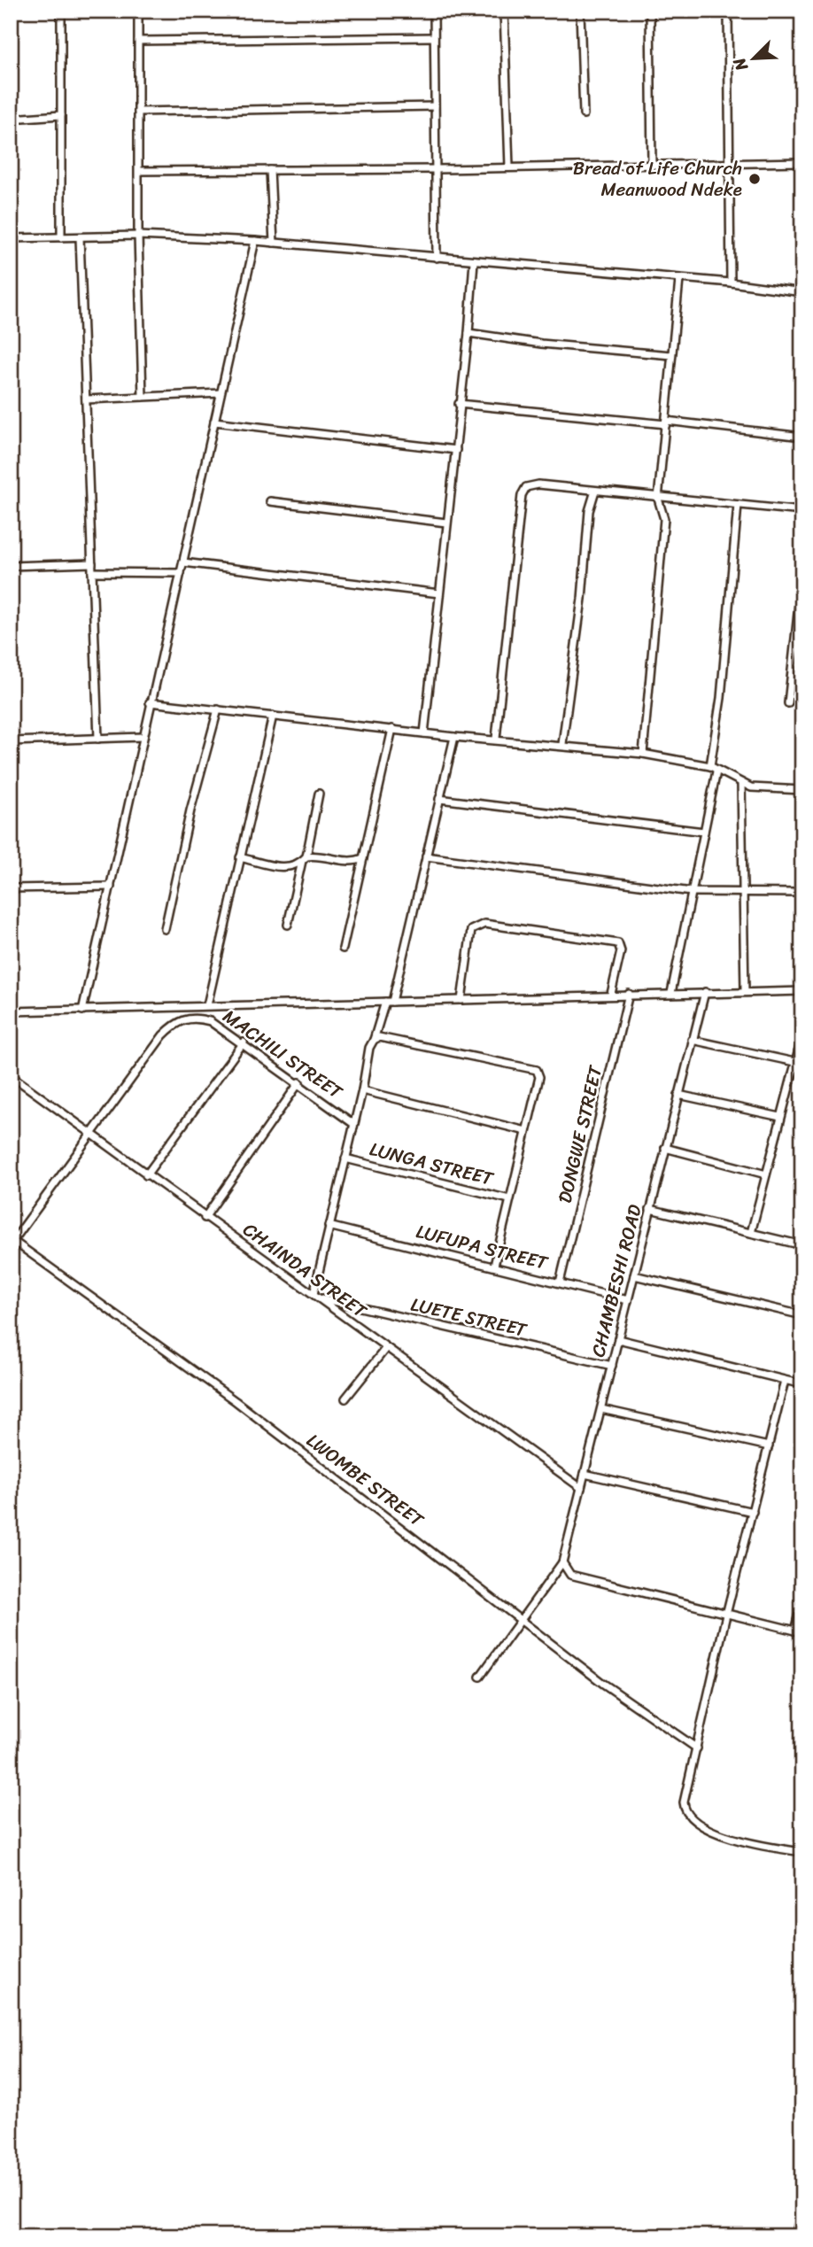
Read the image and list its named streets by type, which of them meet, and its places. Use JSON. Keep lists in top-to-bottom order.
{
  "streets": {
    "street": [
      "MACHILI STREET",
      "DONGWE STREET",
      "LUNGA STREET",
      "LUFUPA STREET",
      "CHAINDA STREET",
      "CHAMBESHI ROAD",
      "LUETE STREET",
      "LWOMBE STREET"
    ]
  },
  "crossings": [
    ["DONGWE STREET", "LUFUPA STREET"],
    ["LUFUPA STREET", "CHAMBESHI ROAD"],
    ["CHAINDA STREET", "CHAMBESHI ROAD"],
    ["CHAINDA STREET", "LUETE STREET"],
    ["CHAMBESHI ROAD", "LUETE STREET"]
  ],
  "places": ["Bread of Life Church Meanwood Ndeke"],
  "north": "bottom left"
}
